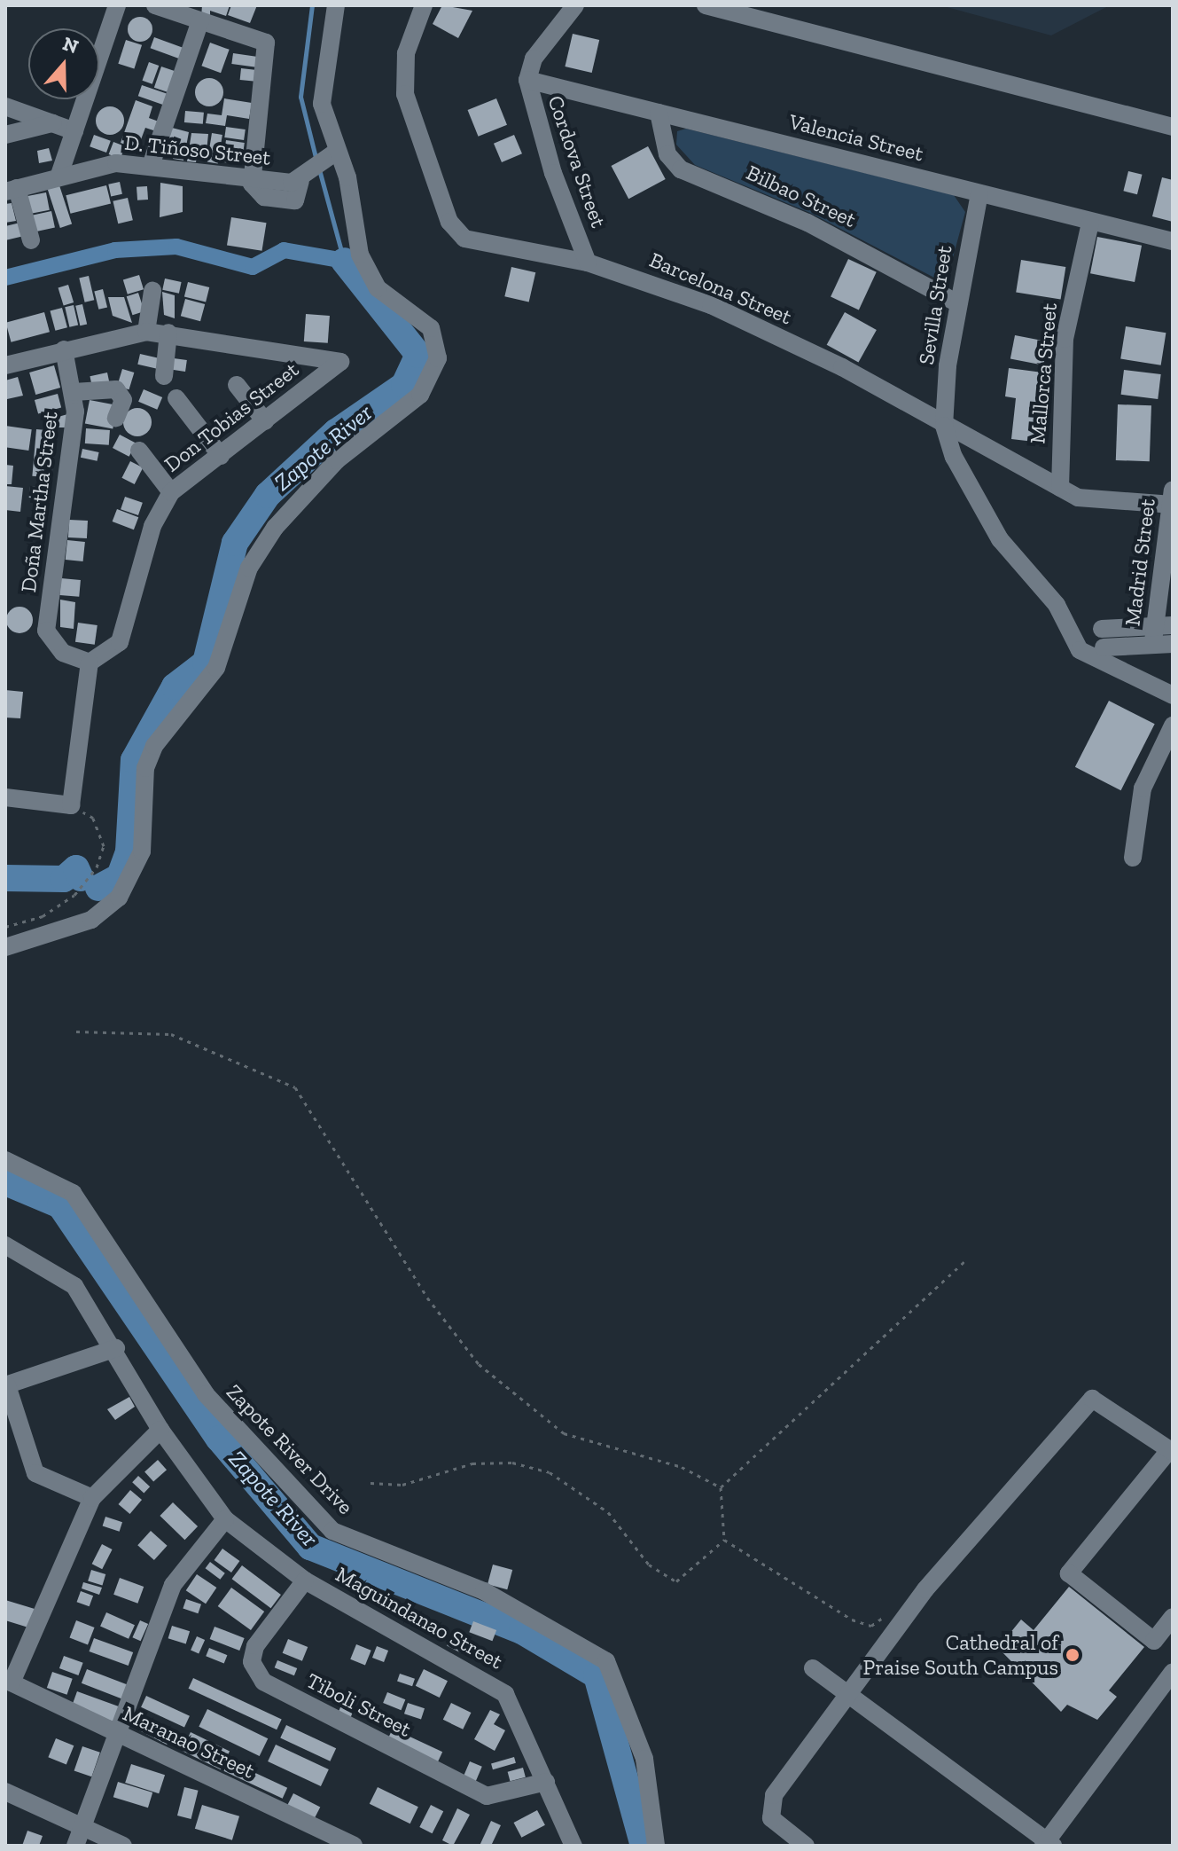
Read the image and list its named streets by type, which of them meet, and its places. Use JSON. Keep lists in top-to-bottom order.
{
  "streets": {
    "street": [
      "Valencia Street",
      "D. Tiñoso Street",
      "Cordova Street",
      "Bilbao Street",
      "Barcelona Street",
      "Sevilla Street",
      "Mallorca Street",
      "Don Tobias Street",
      "Doña Martha Street",
      "Madrid Street",
      "Zapote River Drive",
      "Maguindanao Street",
      "Tiboli Street",
      "Maranao Street"
    ]
  },
  "crossings": [
    ["Valencia Street", "Cordova Street"],
    ["Valencia Street", "Bilbao Street"],
    ["Valencia Street", "Sevilla Street"],
    ["Valencia Street", "Mallorca Street"],
    ["Cordova Street", "Barcelona Street"],
    ["Bilbao Street", "Sevilla Street"],
    ["Barcelona Street", "Sevilla Street"],
    ["Barcelona Street", "Mallorca Street"],
    ["Barcelona Street", "Madrid Street"],
    ["Don Tobias Street", "Doña Martha Street"],
    ["Maguindanao Street", "Tiboli Street"]
  ],
  "water": ["Zapote River"],
  "places": ["Cathedral of Praise South Campus"],
  "north": "top"
}
